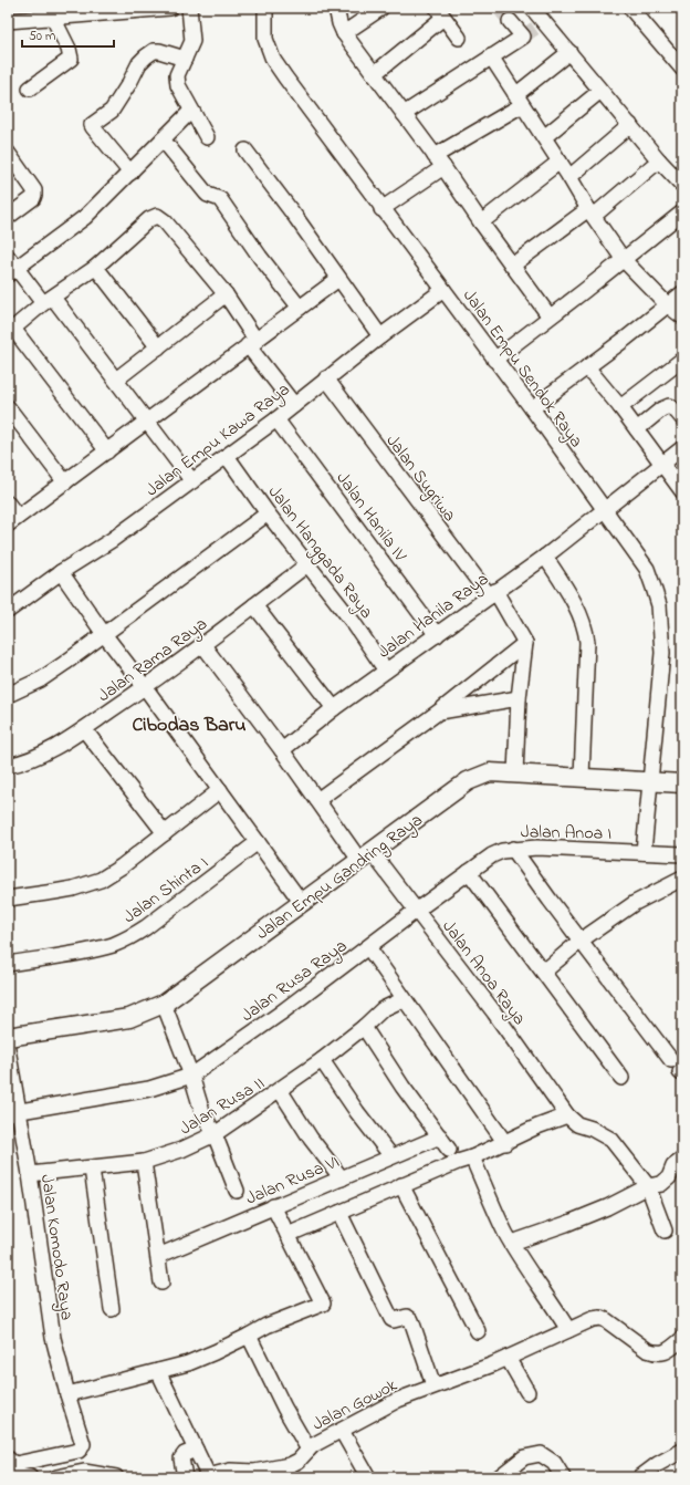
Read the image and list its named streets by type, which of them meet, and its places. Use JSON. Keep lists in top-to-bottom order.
{
  "streets": {
    "street": [
      "Jalan Empu Sendok Raya",
      "Jalan Empu Kawa Raya",
      "Jalan Sugriwa",
      "Jalan Hanila IV",
      "Jalan Hanggada Raya",
      "Jalan Hanila Raya",
      "Jalan Rama Raya",
      "Jalan Anoa I",
      "Jalan Empu Gandring Raya",
      "Jalan Shinta I",
      "Jalan Anoa Raya",
      "Jalan Rusa Raya",
      "Jalan Rusa II",
      "Jalan Rusa VI",
      "Jalan Komodo Raya",
      "Jalan Gowok"
    ]
  },
  "crossings": [
    ["Jalan Empu Sendok Raya", "Jalan Empu Kawa Raya"],
    ["Jalan Empu Sendok Raya", "Jalan Hanila Raya"],
    ["Jalan Empu Sendok Raya", "Jalan Anoa I"],
    ["Jalan Empu Sendok Raya", "Jalan Empu Gandring Raya"],
    ["Jalan Empu Kawa Raya", "Jalan Sugriwa"],
    ["Jalan Empu Kawa Raya", "Jalan Hanila IV"],
    ["Jalan Empu Kawa Raya", "Jalan Hanggada Raya"],
    ["Jalan Sugriwa", "Jalan Hanila Raya"],
    ["Jalan Hanila IV", "Jalan Hanila Raya"],
    ["Jalan Hanggada Raya", "Jalan Hanila Raya"],
    ["Jalan Hanggada Raya", "Jalan Rama Raya"],
    ["Jalan Hanila Raya", "Jalan Anoa Raya"],
    ["Jalan Rama Raya", "Jalan Anoa Raya"],
    ["Jalan Anoa I", "Jalan Anoa Raya"],
    ["Jalan Anoa I", "Jalan Rusa Raya"],
    ["Jalan Empu Gandring Raya", "Jalan Anoa Raya"],
    ["Jalan Anoa Raya", "Jalan Rusa Raya"],
    ["Jalan Rusa Raya", "Jalan Komodo Raya"],
    ["Jalan Rusa II", "Jalan Komodo Raya"]
  ],
  "districts": ["Cibodas Baru"],
  "scale_bar": "50 m"
}
